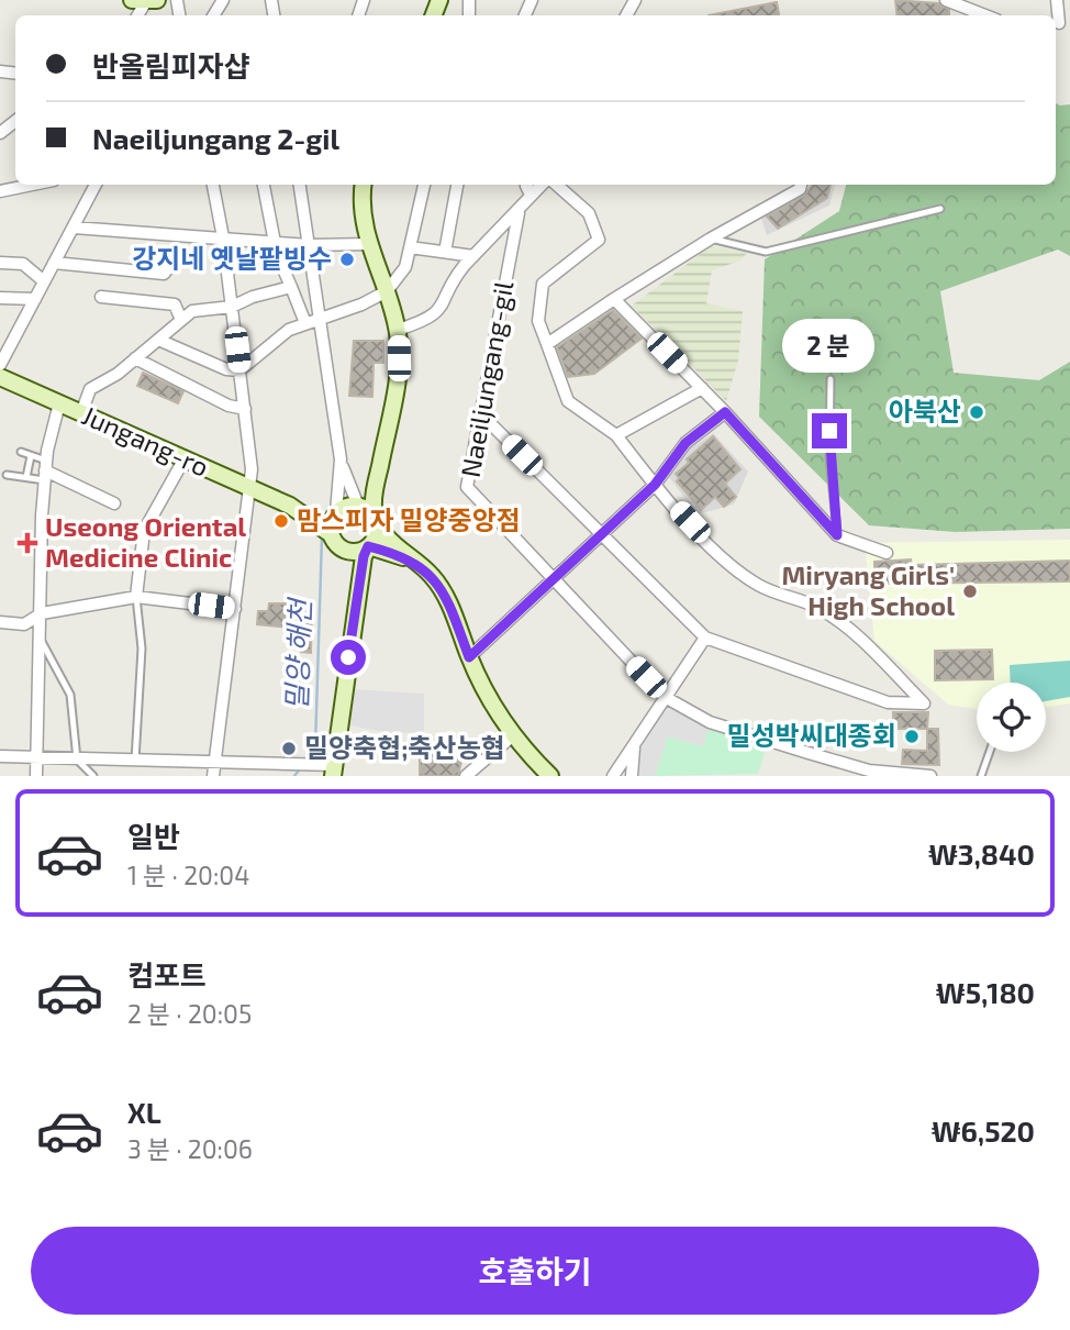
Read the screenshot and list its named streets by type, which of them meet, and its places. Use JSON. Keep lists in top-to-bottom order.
{
  "streets": {
    "street": ["Naeiljungang-gil", "Jungang-ro"]
  },
  "water": ["밀양 해천"],
  "places": {
    "other": [
      "강지네 옛날팥빙수",
      "아북산",
      "맘스피자 밀양중앙점",
      "Miryang Girls' High School",
      "밀성박씨대종회",
      "밀양축협;축산농협"
    ],
    "health": ["Useong Oriental Medicine Clinic"]
  },
  "page": {
    "banner": ["반올림피자샵", "Naeiljungang 2-gil"],
    "bubble": "2 분",
    "list": [
      {
        "name": "일반",
        "note": "1 분 · 20:04",
        "value": "₩3,840"
      },
      {
        "name": "컴포트",
        "note": "2 분 · 20:05",
        "value": "₩5,180"
      },
      {
        "name": "XL",
        "note": "3 분 · 20:06",
        "value": "₩6,520"
      }
    ],
    "buttons": "호출하기"
  }
}
